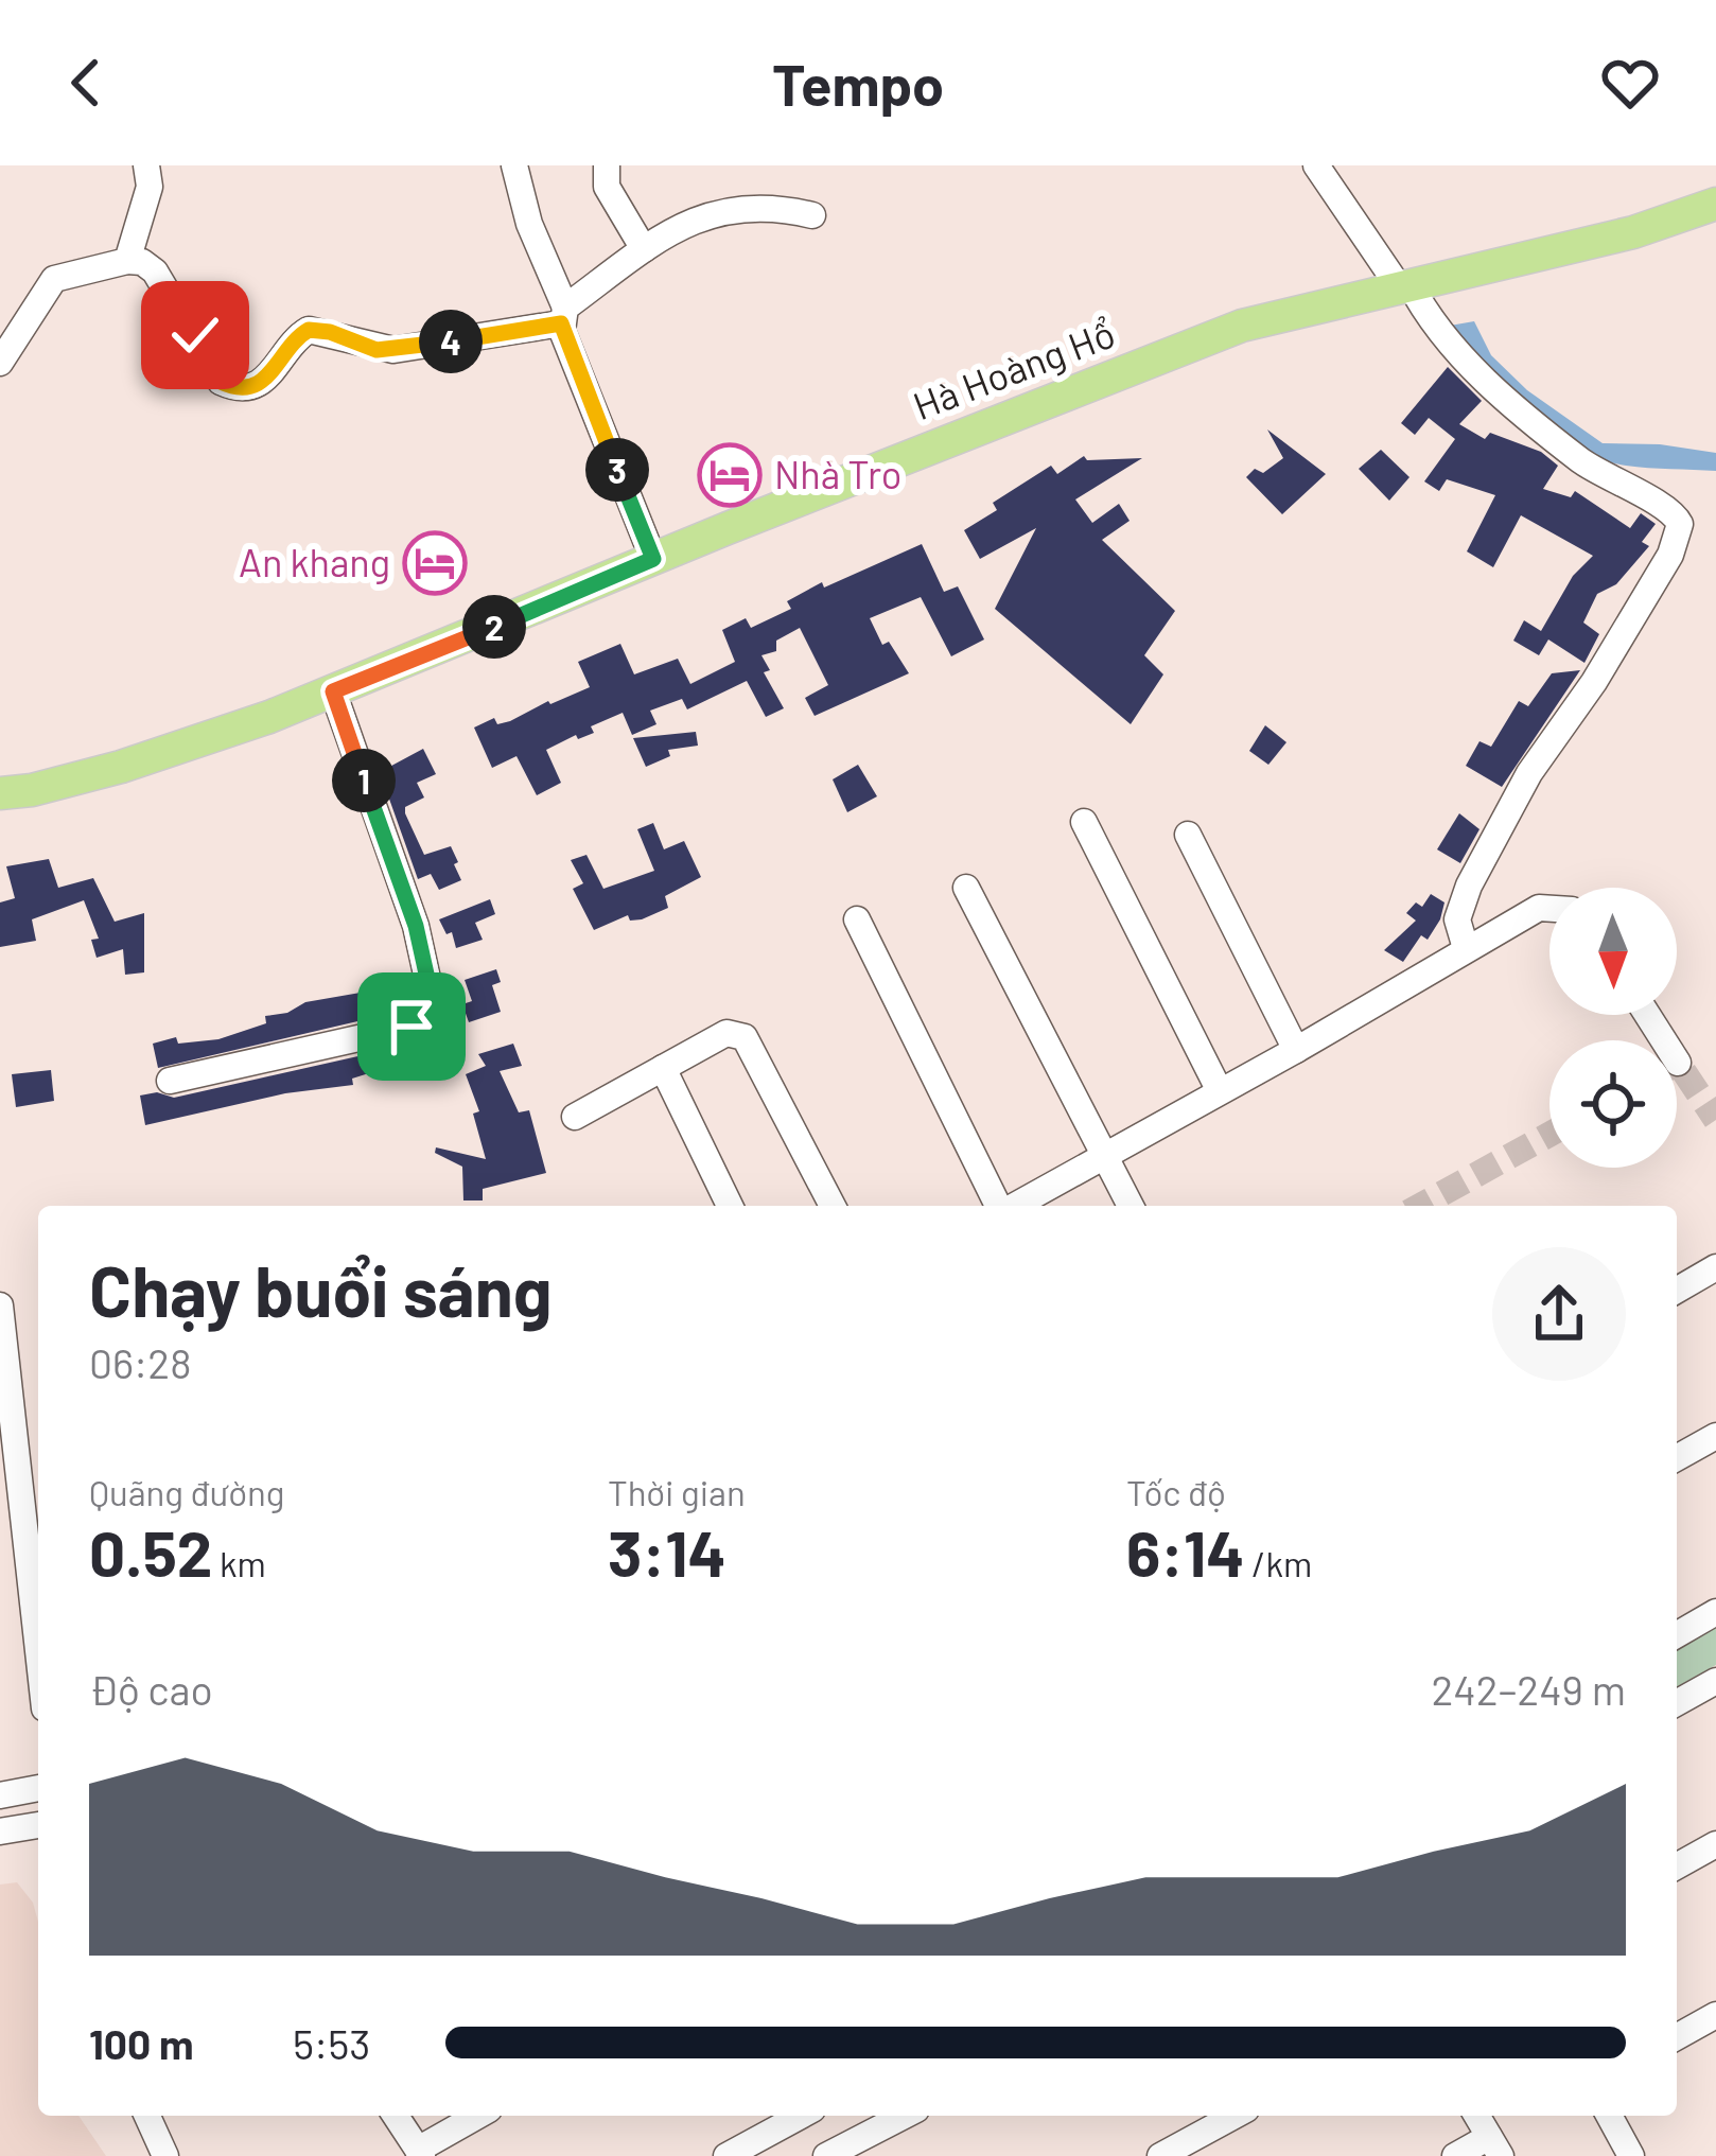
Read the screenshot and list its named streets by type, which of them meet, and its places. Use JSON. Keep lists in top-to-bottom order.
{
  "streets": {
    "main road": ["Hà Hoàng Hổ"]
  },
  "places": {
    "hotel": ["Nhà Tro", "An khang"]
  },
  "north": "bottom",
  "page": {
    "header": "Tempo",
    "pins": [
      "4",
      "3",
      "2",
      "1"
    ],
    "heading": ["Chạy buổi sáng", "06:28"],
    "stats": [
      ["Quãng đường", "0.52 km"],
      ["Thời gian", "3:14"],
      ["Tốc độ", "6:14 /km"]
    ],
    "chart": ["Độ cao", "242–249 m"],
    "list": [
      {
        "name": "100 m",
        "note": "5:53"
      }
    ]
  }
}
